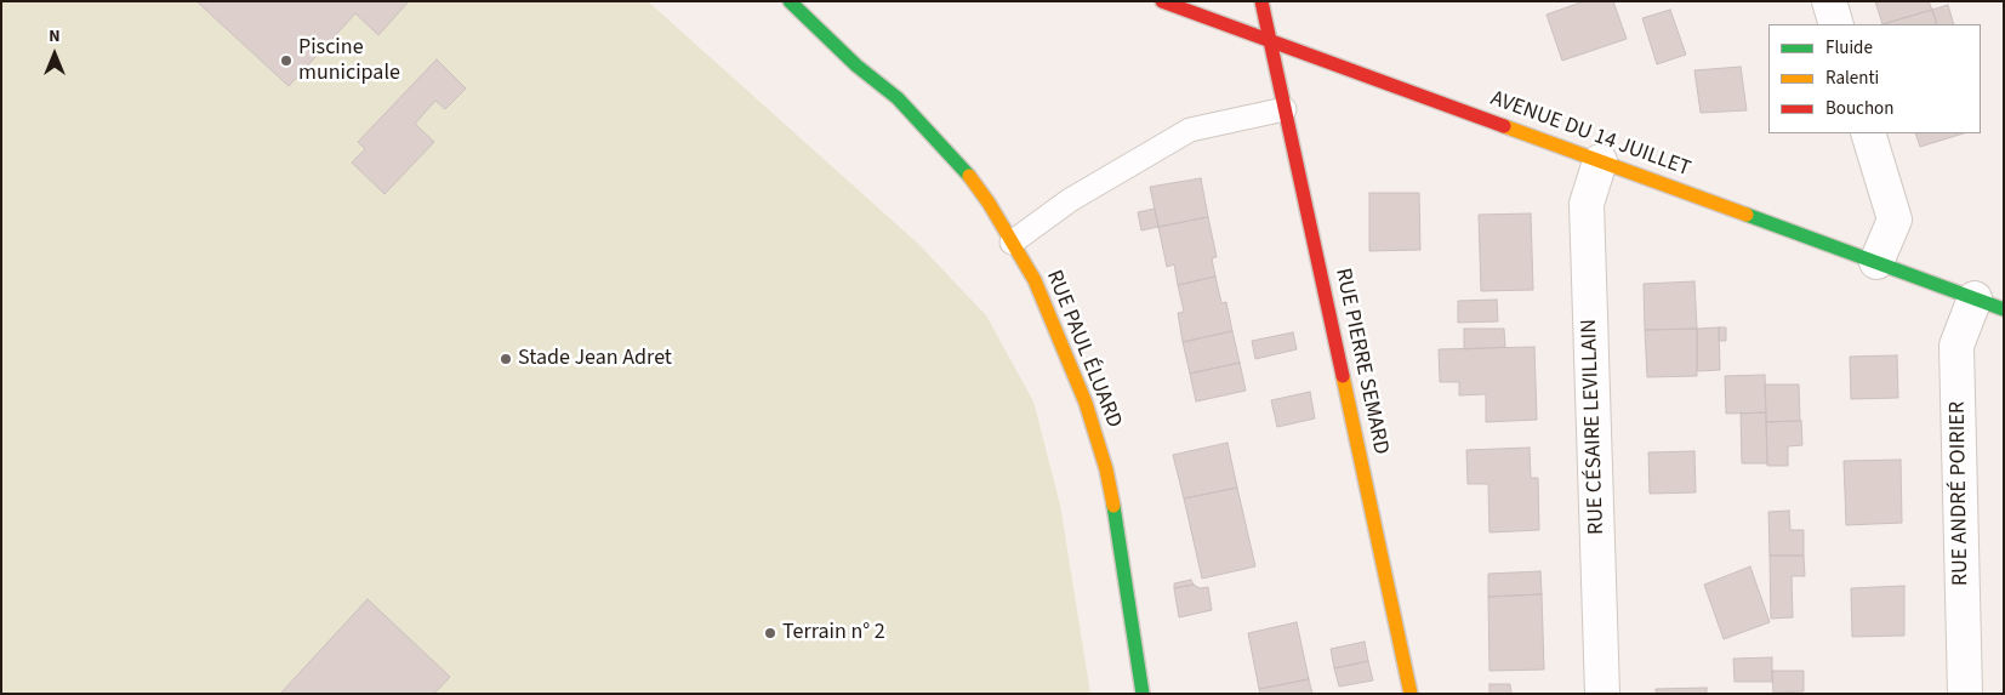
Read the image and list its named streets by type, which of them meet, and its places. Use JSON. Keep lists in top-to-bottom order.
{
  "streets": {
    "street": [
      "AVENUE DU 14 JUILLET",
      "RUE PAUL ÉLUARD",
      "RUE PIERRE SEMARD",
      "RUE CÉSAIRE LEVILLAIN",
      "RUE ANDRÉ POIRIER"
    ]
  },
  "crossings": [
    ["AVENUE DU 14 JUILLET", "RUE PIERRE SEMARD"],
    ["AVENUE DU 14 JUILLET", "RUE CÉSAIRE LEVILLAIN"],
    ["AVENUE DU 14 JUILLET", "RUE ANDRÉ POIRIER"]
  ],
  "places": ["Piscine municipale", "Stade Jean Adret", "Terrain n° 2"],
  "legend": ["Fluide", "Ralenti", "Bouchon"],
  "north": "top"
}
